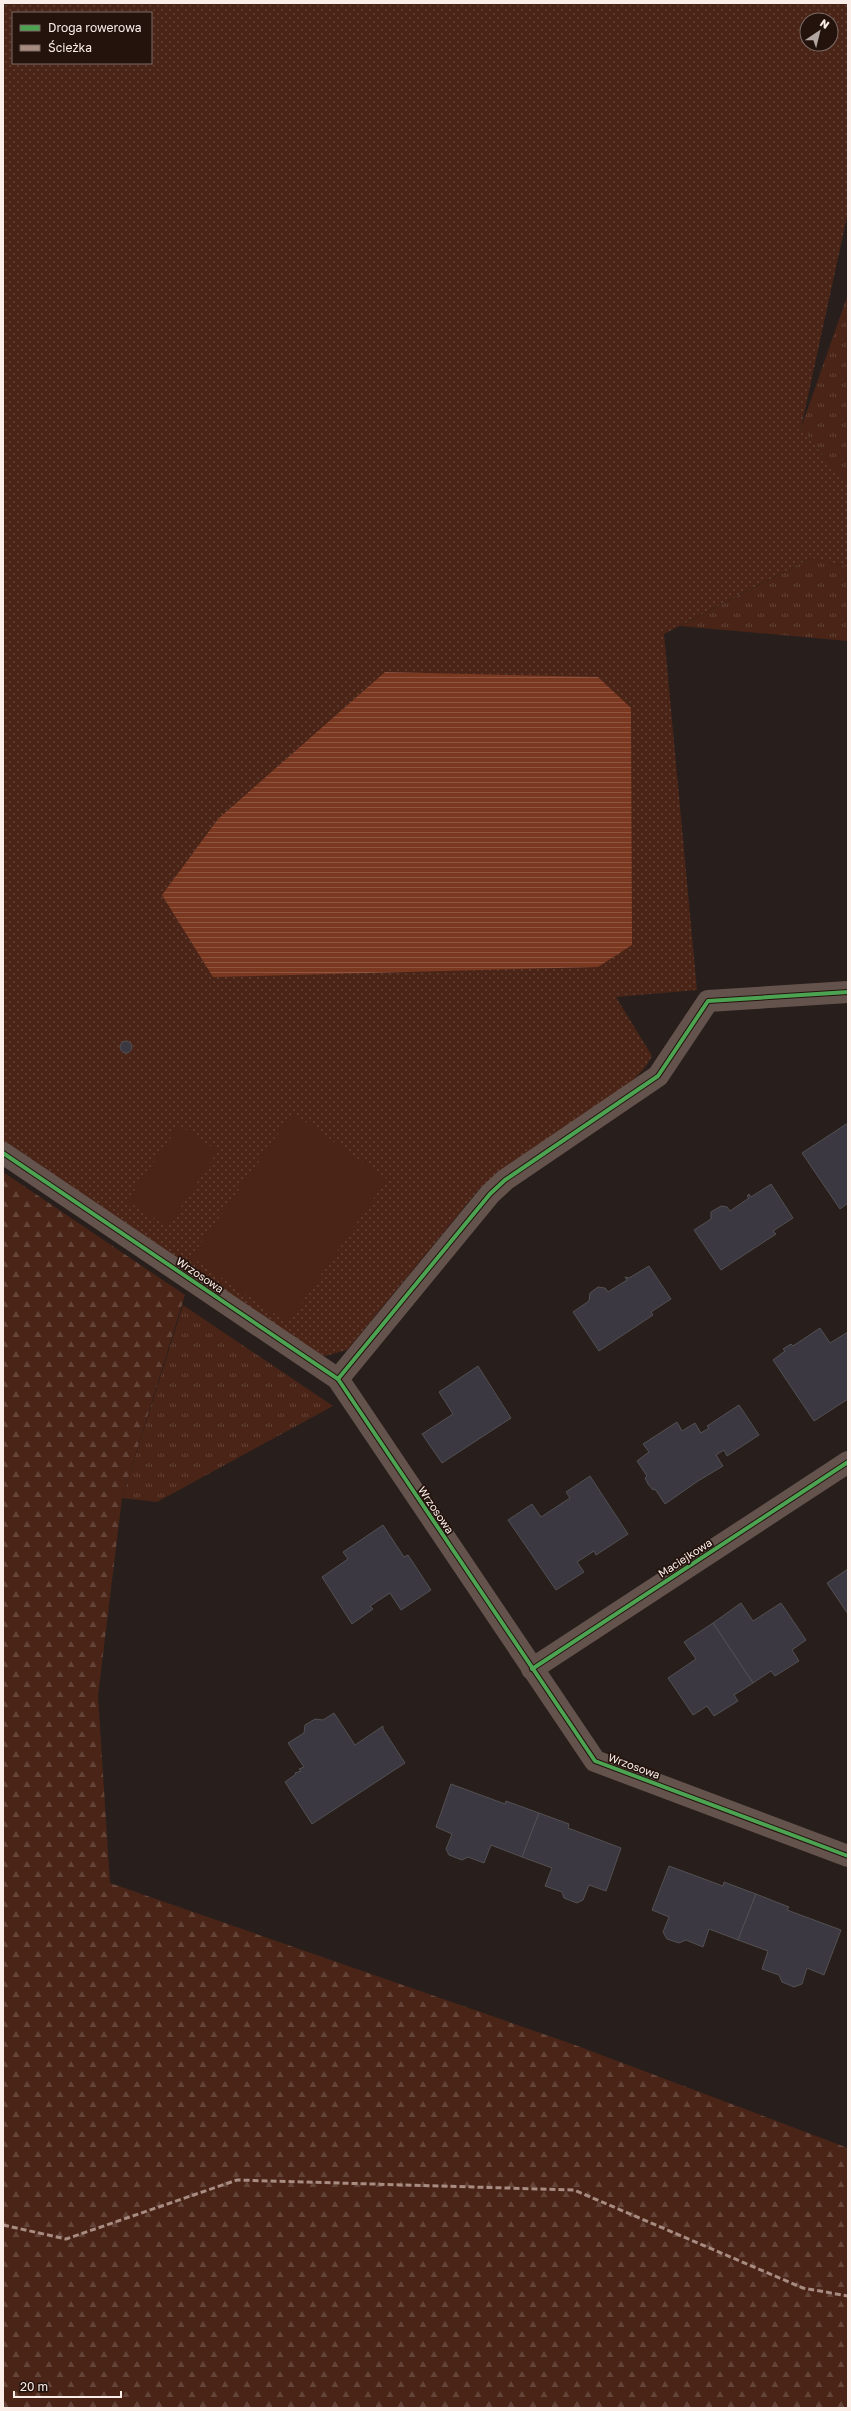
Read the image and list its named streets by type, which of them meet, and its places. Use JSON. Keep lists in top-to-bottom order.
{
  "streets": {
    "street": ["Wrzosowa", "Maciejkowa"]
  },
  "crossings": [
    ["Wrzosowa", "Maciejkowa"]
  ],
  "legend": ["Droga rowerowa", "Ścieżka"],
  "scale_bar": "20 m",
  "north": "top right"
}
